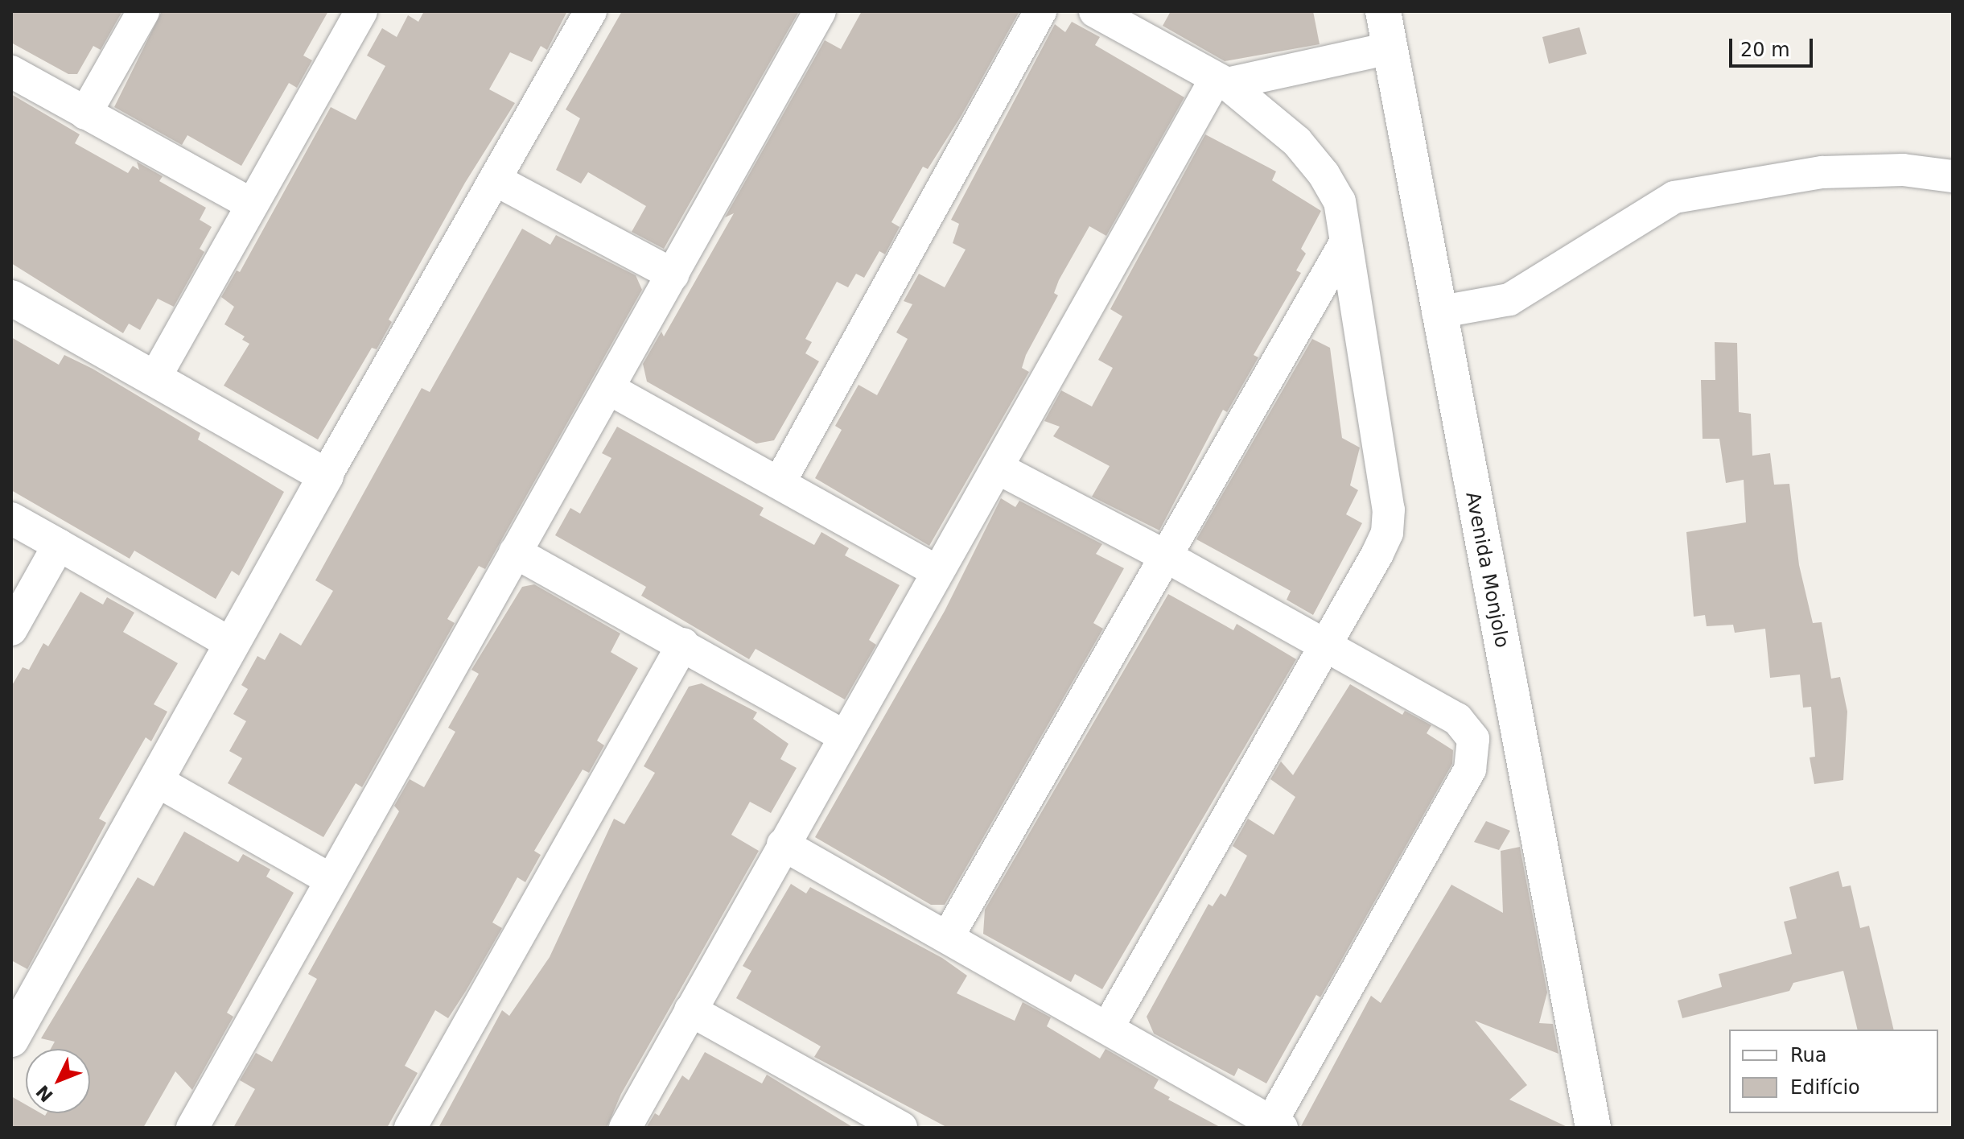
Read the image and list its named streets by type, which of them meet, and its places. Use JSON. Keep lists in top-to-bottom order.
{
  "streets": {
    "street": ["Avenida Monjolo"]
  },
  "legend": ["Rua", "Edifício"],
  "scale_bar": "20 m",
  "north": "bottom left"
}
